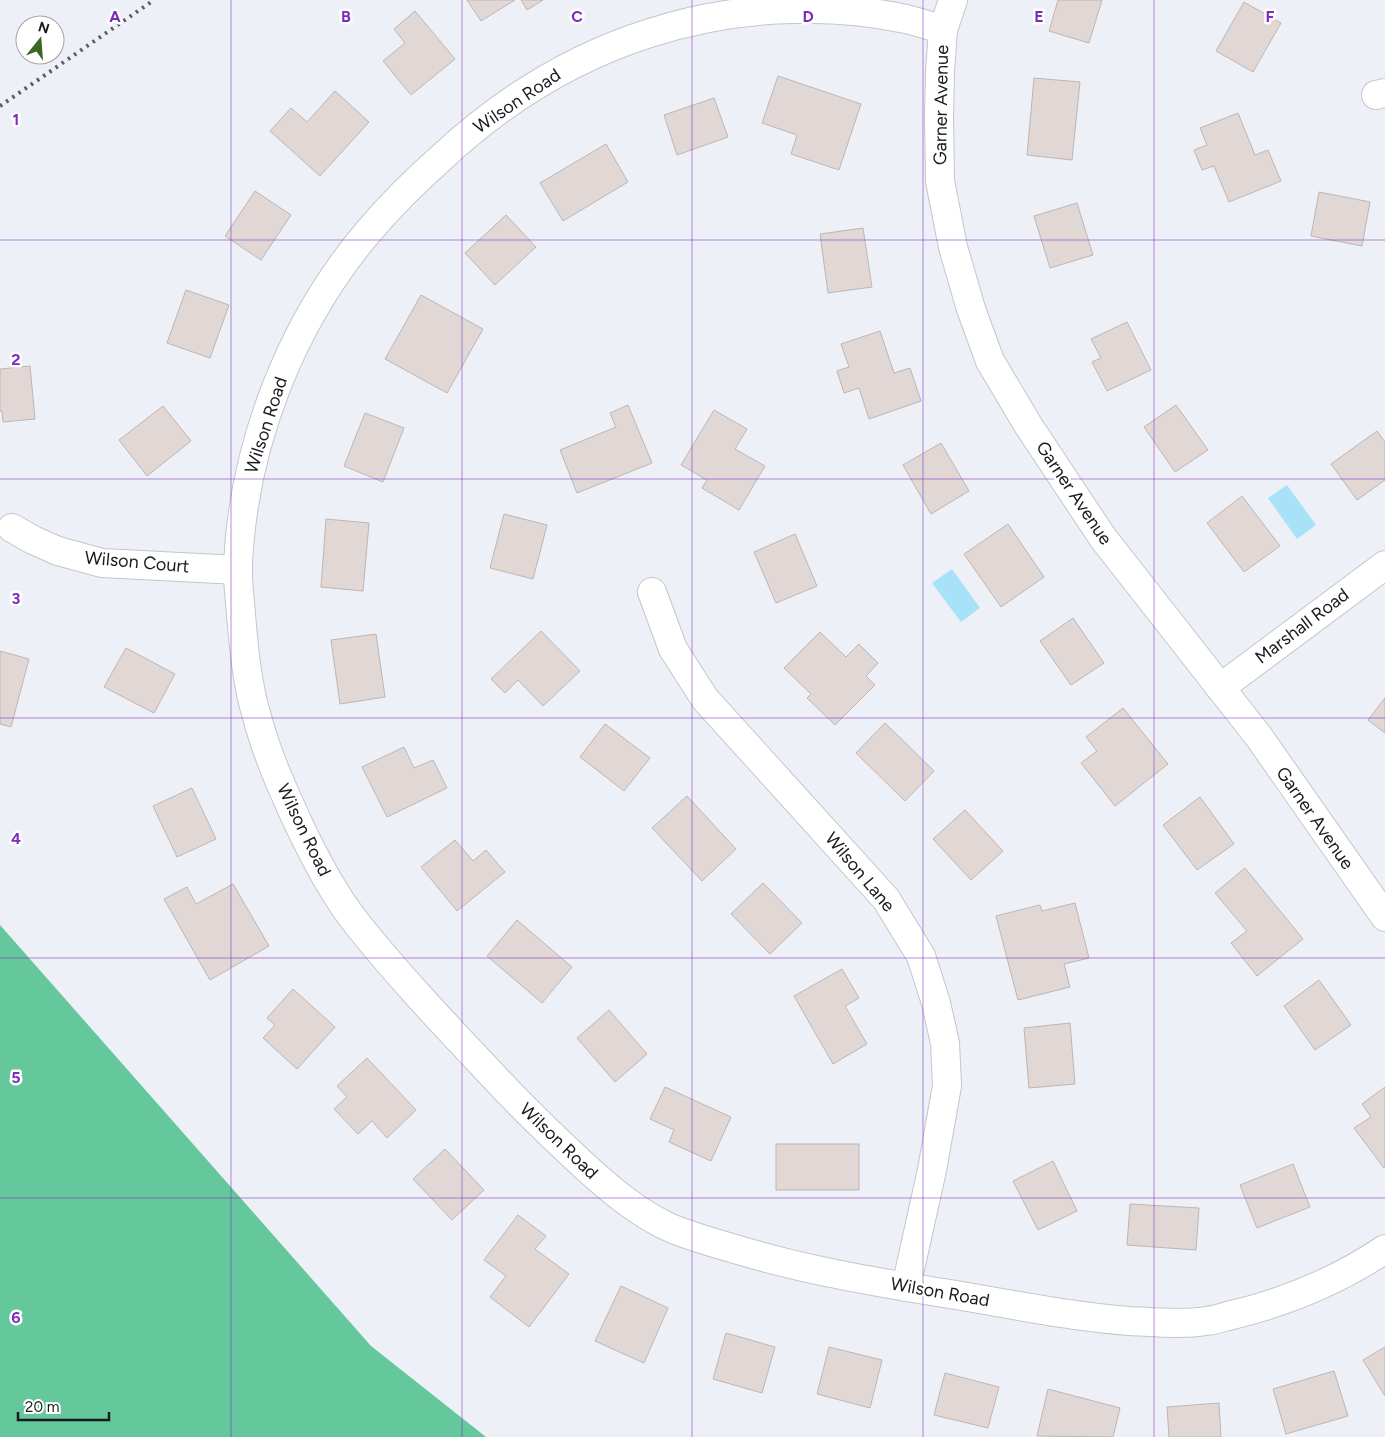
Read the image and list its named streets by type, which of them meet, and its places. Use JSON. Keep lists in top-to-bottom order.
{
  "streets": {
    "street": [
      "Wilson Road",
      "Garner Avenue",
      "Wilson Court",
      "Marshall Road",
      "Wilson Lane"
    ]
  },
  "crossings": [
    ["Wilson Road", "Garner Avenue"],
    ["Wilson Road", "Wilson Court"],
    ["Wilson Road", "Wilson Lane"],
    ["Garner Avenue", "Marshall Road"]
  ],
  "scale_bar": "20 m",
  "north": "top",
  "grid": {
    "columns": [
      "A",
      "B",
      "C",
      "D",
      "E",
      "F"
    ],
    "rows": [
      "1",
      "2",
      "3",
      "4",
      "5",
      "6"
    ]
  }
}
